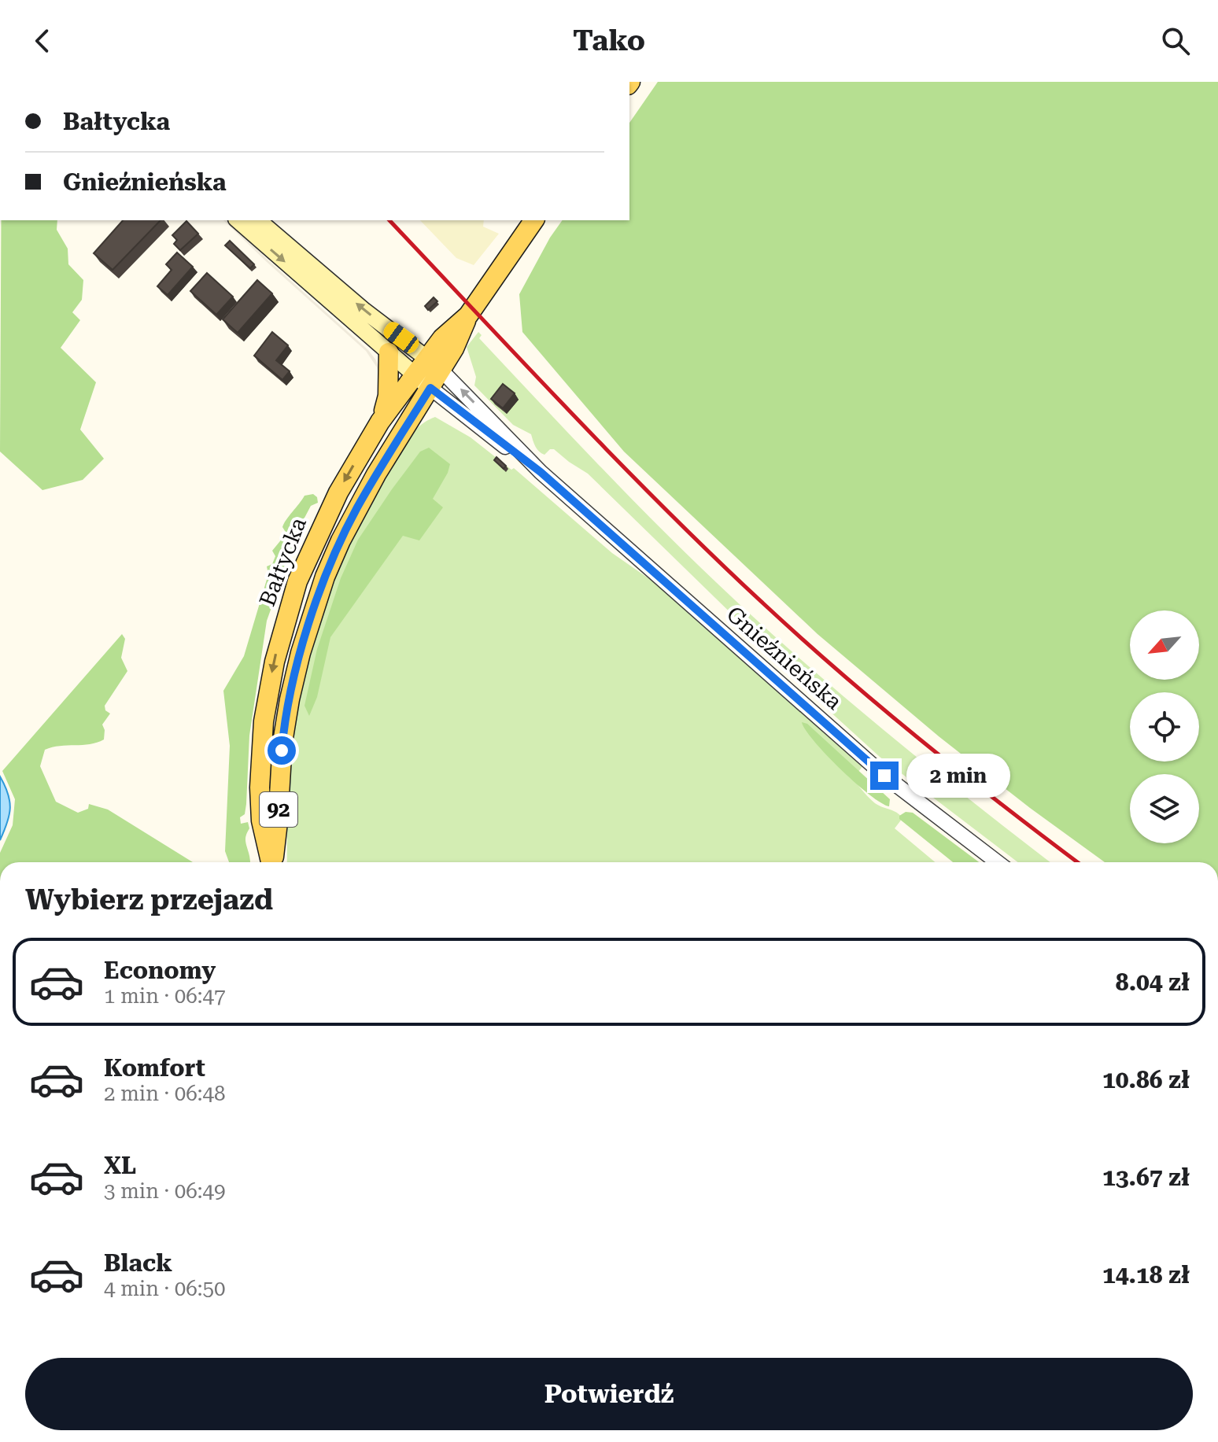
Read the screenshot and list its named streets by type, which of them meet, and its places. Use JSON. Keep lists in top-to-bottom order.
{
  "streets": {
    "main road": ["Bałtycka", "Gnieźnieńska", "92"]
  },
  "crossings": [
    ["Bałtycka", "Gnieźnieńska"]
  ],
  "north": "bottom left",
  "page": {
    "header": "Tako",
    "banner": ["Bałtycka", "Gnieźnieńska"],
    "bubble": "2 min",
    "heading": "Wybierz przejazd",
    "list": [
      {
        "name": "Economy",
        "note": "1 min · 06:47",
        "value": "8.04 zł"
      },
      {
        "name": "Komfort",
        "note": "2 min · 06:48",
        "value": "10.86 zł"
      },
      {
        "name": "XL",
        "note": "3 min · 06:49",
        "value": "13.67 zł"
      },
      {
        "name": "Black",
        "note": "4 min · 06:50",
        "value": "14.18 zł"
      }
    ],
    "buttons": "Potwierdź"
  }
}
